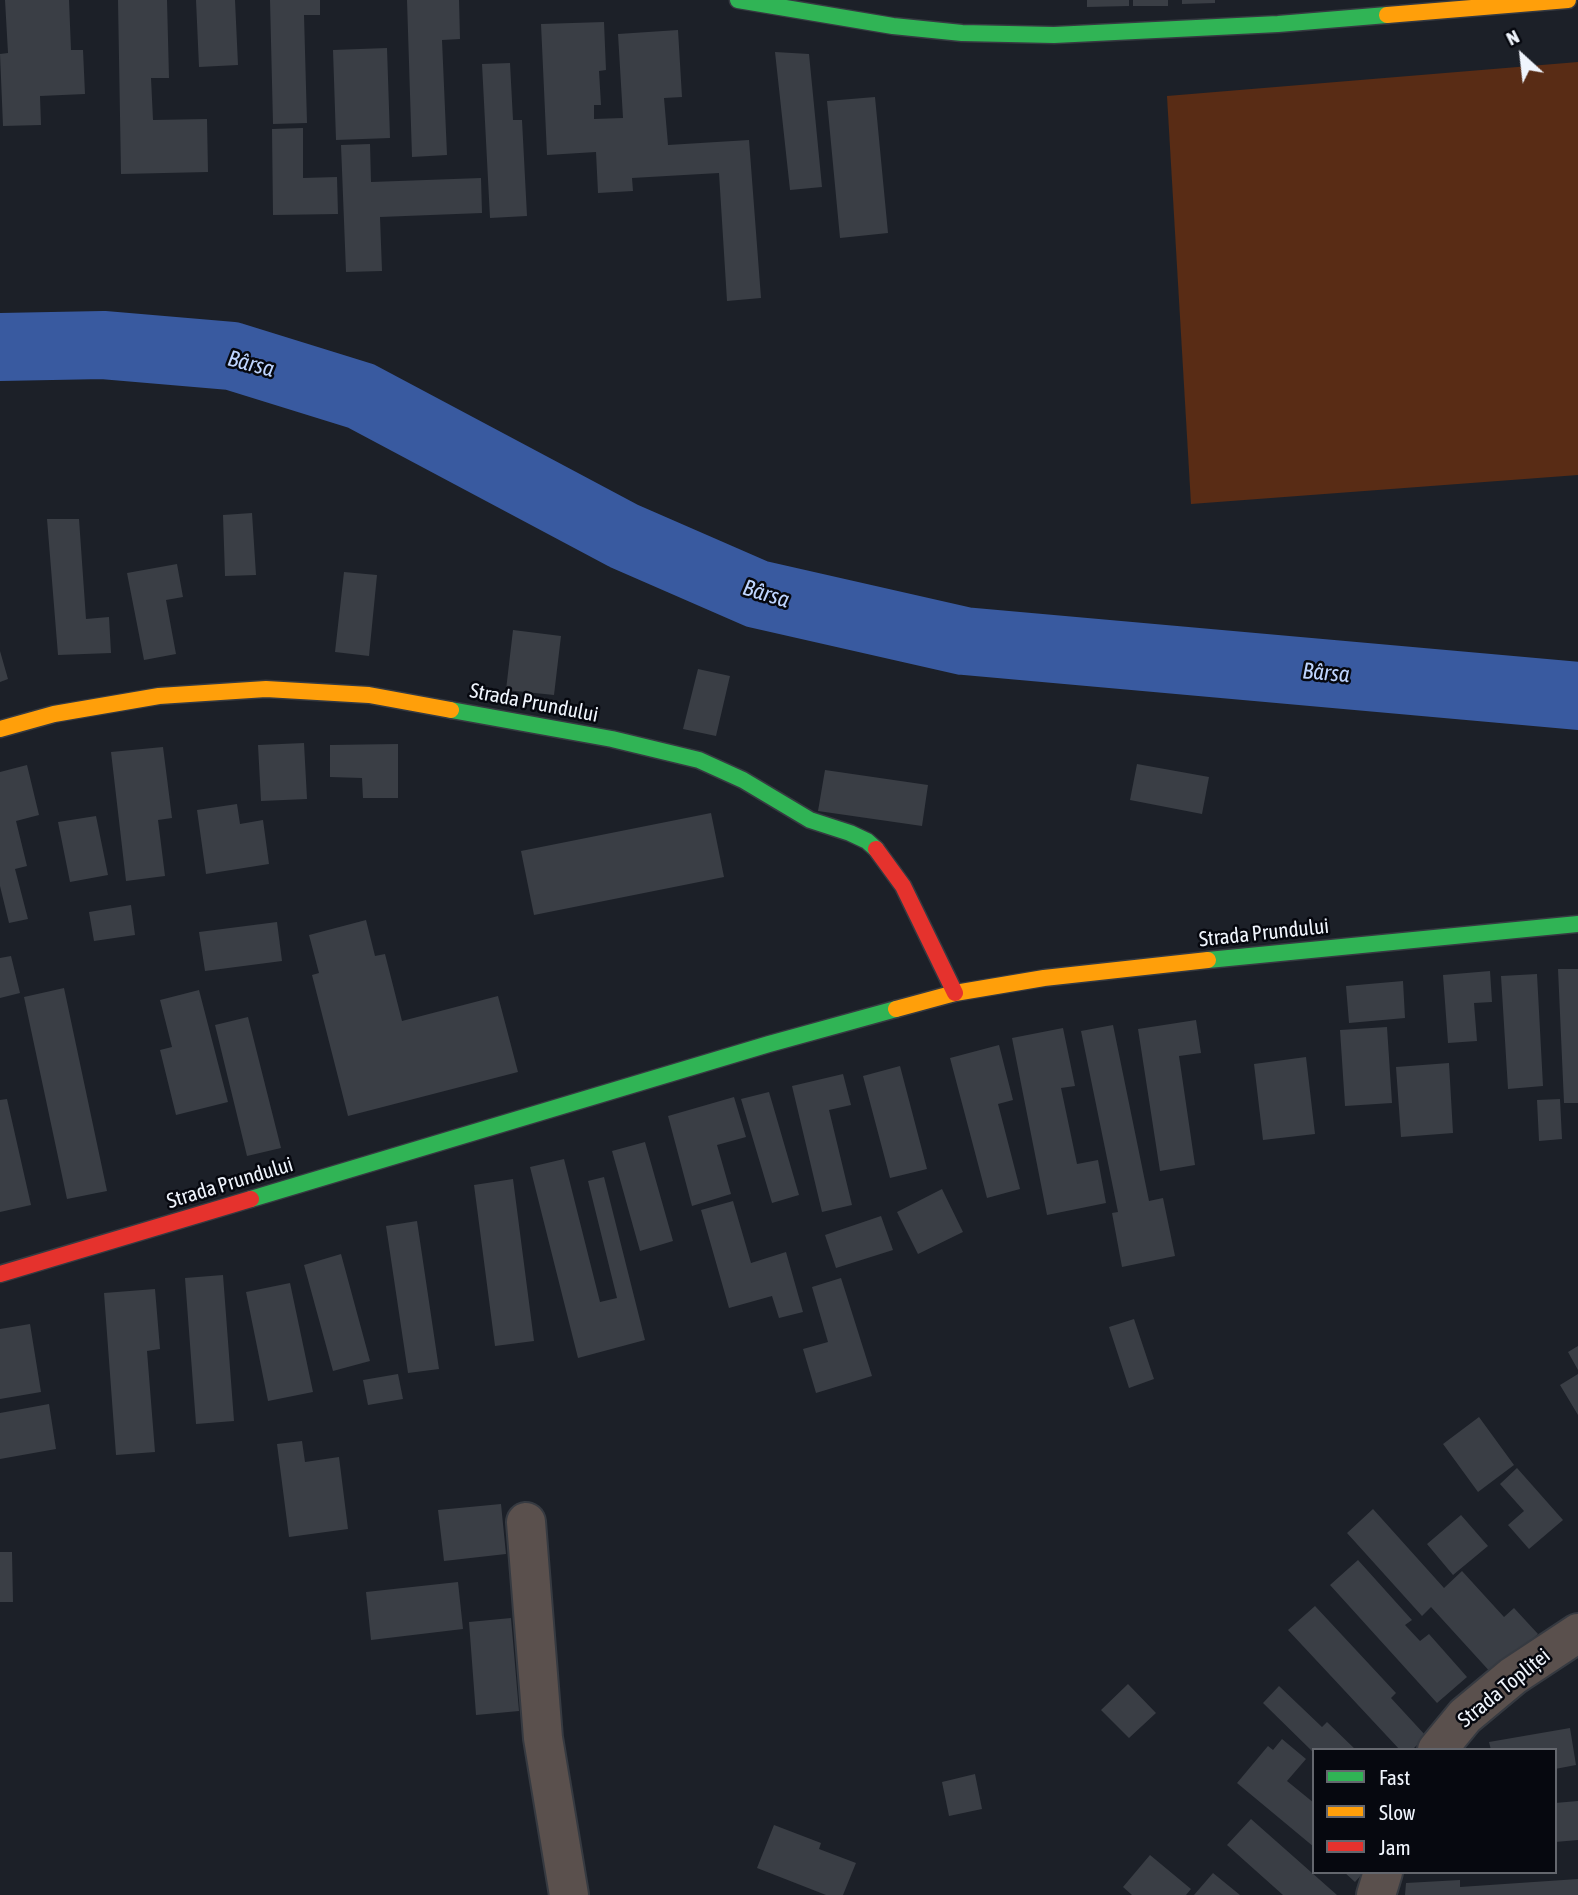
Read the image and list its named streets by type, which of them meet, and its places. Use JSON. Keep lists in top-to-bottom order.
{
  "streets": {
    "street": ["Strada Prundului", "Strada Topliței"]
  },
  "water": ["Bârsa"],
  "legend": ["Fast", "Slow", "Jam"],
  "north": "top left"
}
